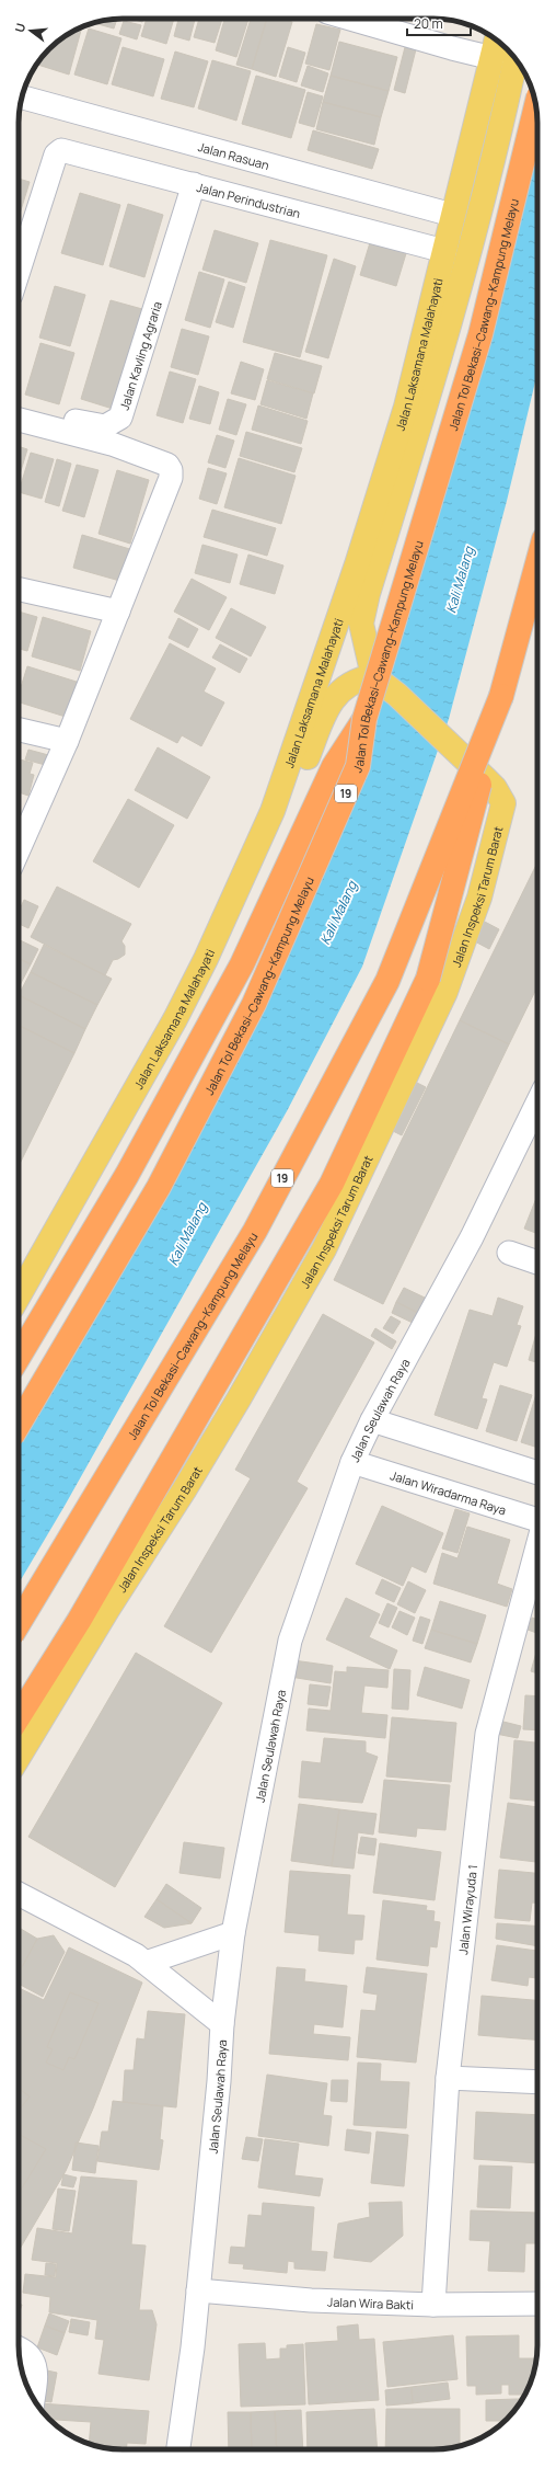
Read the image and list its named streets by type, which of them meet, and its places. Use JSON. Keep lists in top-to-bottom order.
{
  "streets": {
    "highway": ["Jalan Tol Bekasi–Cawang–Kampung Melayu", "19"],
    "main road": ["Jalan Laksamana Malahayati", "Jalan Inspeksi Tarum Barat"],
    "street": [
      "Jalan Rasuan",
      "Jalan Perindustrian",
      "Jalan Kavling Agraria",
      "Jalan Seulawah Raya",
      "Jalan Wiradarma Raya",
      "Jalan Wirayuda 1",
      "Jalan Wira Bakti"
    ]
  },
  "crossings": [
    ["Jalan Rasuan", "Jalan Laksamana Malahayati"],
    ["Jalan Perindustrian", "Jalan Laksamana Malahayati"],
    ["Jalan Perindustrian", "Jalan Kavling Agraria"],
    ["Jalan Laksamana Malahayati", "Jalan Inspeksi Tarum Barat"],
    ["Jalan Seulawah Raya", "Jalan Wiradarma Raya"],
    ["Jalan Seulawah Raya", "Jalan Wira Bakti"],
    ["Jalan Wirayuda 1", "Jalan Wira Bakti"]
  ],
  "water": ["Kali Malang"],
  "scale_bar": "20 m",
  "north": "left"
}
